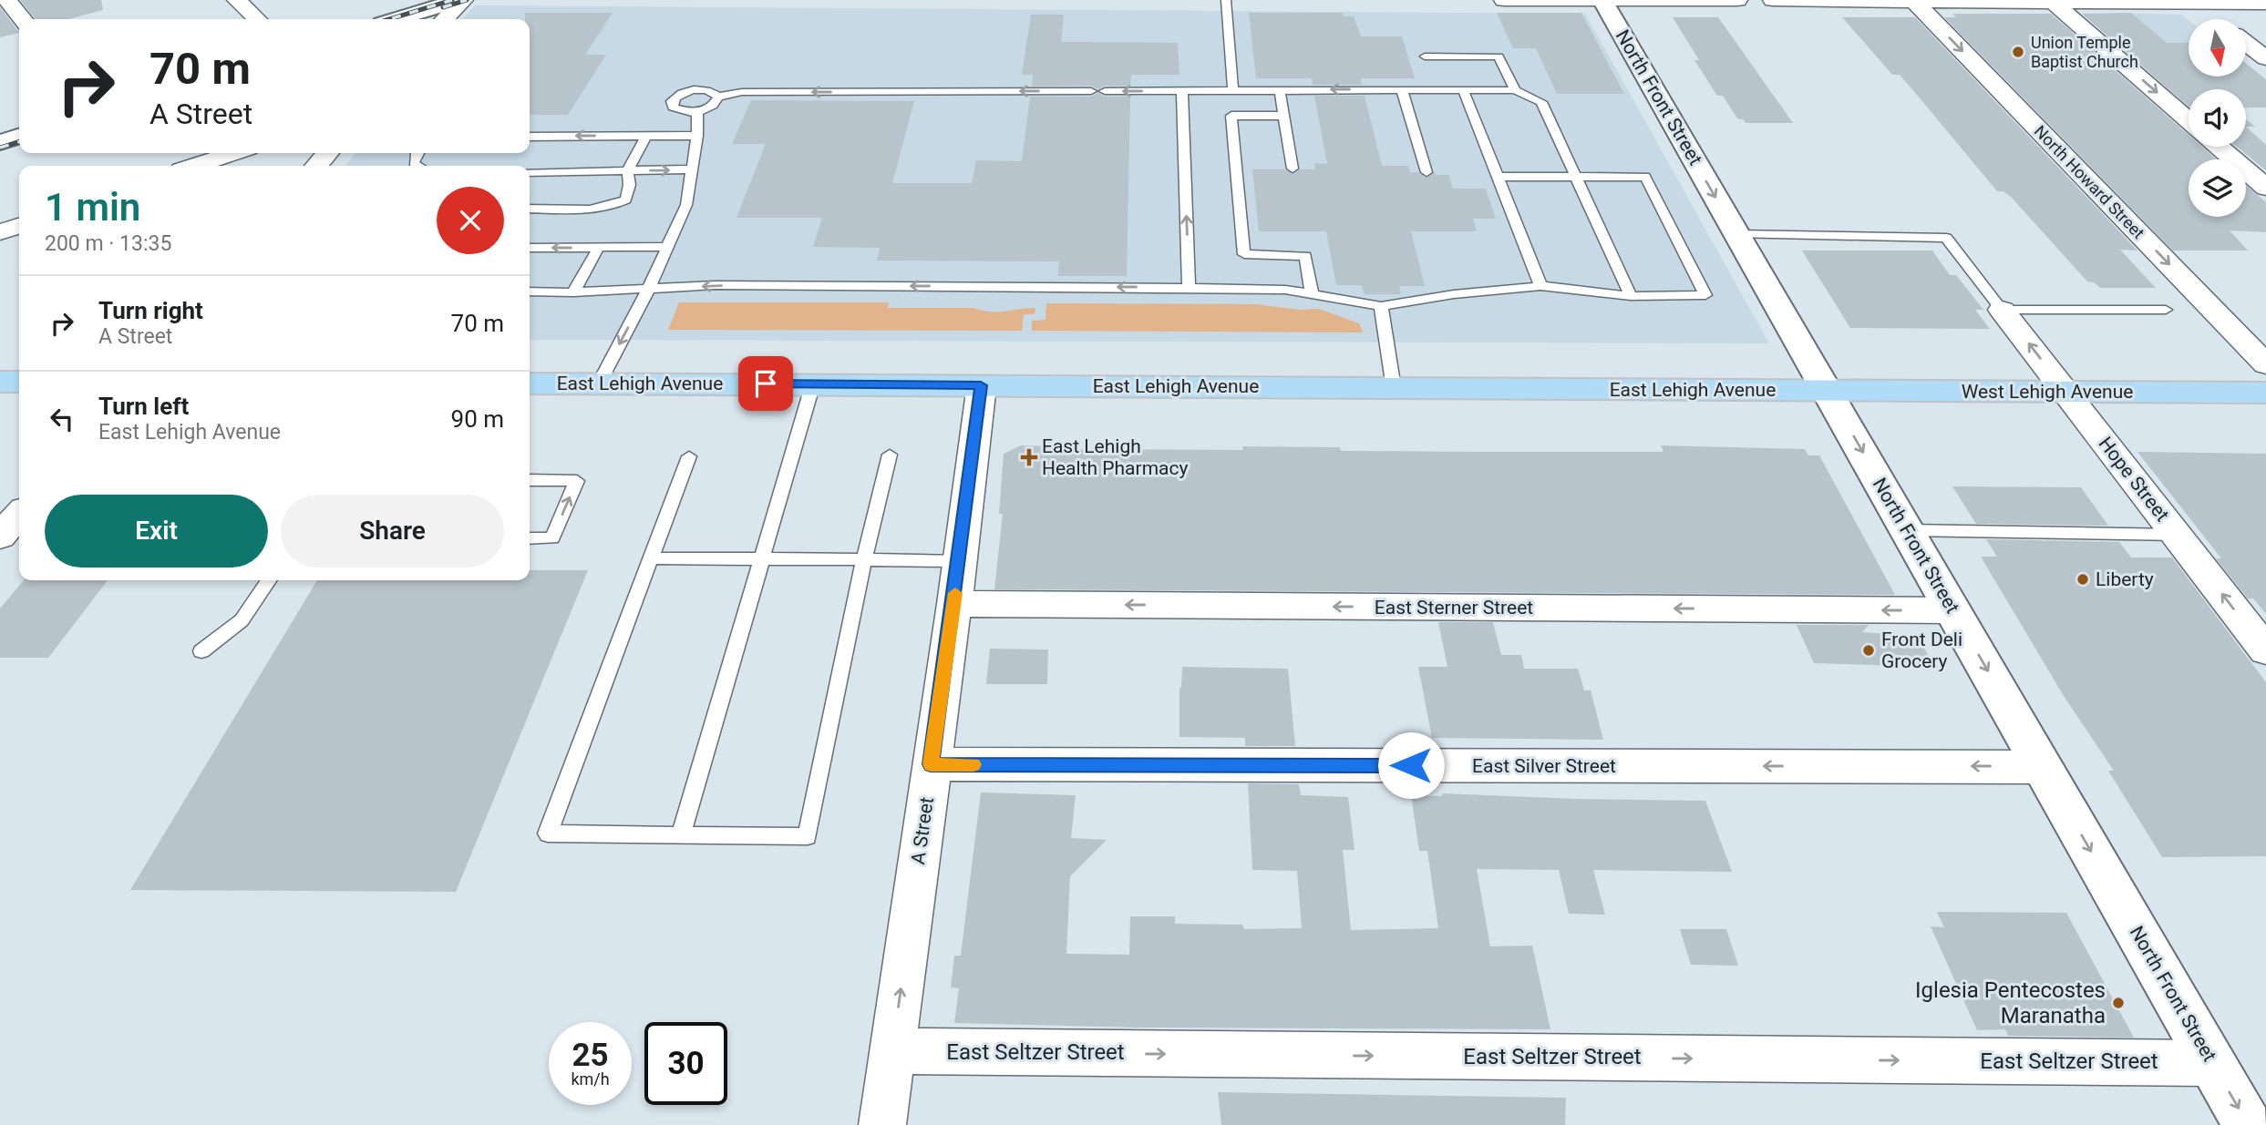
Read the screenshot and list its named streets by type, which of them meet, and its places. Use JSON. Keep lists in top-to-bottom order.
{
  "streets": {
    "main road": ["East Lehigh Avenue", "West Lehigh Avenue"],
    "street": [
      "North Front Street",
      "North Howard Street",
      "Hope Street",
      "East Sterner Street",
      "East Silver Street",
      "A Street",
      "East Seltzer Street"
    ]
  },
  "crossings": [
    ["North Front Street", "East Lehigh Avenue"],
    ["North Front Street", "West Lehigh Avenue"],
    ["North Front Street", "East Sterner Street"],
    ["North Front Street", "East Silver Street"],
    ["North Front Street", "East Seltzer Street"],
    ["East Lehigh Avenue", "West Lehigh Avenue"],
    ["East Lehigh Avenue", "A Street"],
    ["West Lehigh Avenue", "Hope Street"],
    ["East Sterner Street", "A Street"],
    ["East Silver Street", "A Street"],
    ["A Street", "East Seltzer Street"]
  ],
  "one_way": [
    "North Front Street",
    "Hope Street",
    "East Sterner Street",
    "East Silver Street",
    "A Street",
    "East Seltzer Street"
  ],
  "places": {
    "other": [
      "Union Temple Baptist Church",
      "Liberty",
      "Front Deli Grocery",
      "Iglesia Pentecostes Maranatha"
    ],
    "health": ["East Lehigh Health Pharmacy"]
  },
  "north": "bottom",
  "page": {
    "turn": ["70 m", "A Street"],
    "heading": ["1 min", "200 m · 13:35"],
    "list": [
      {
        "name": "Turn right",
        "note": "A Street",
        "value": "70 m"
      },
      {
        "name": "Turn left",
        "note": "East Lehigh Avenue",
        "value": "90 m"
      }
    ],
    "buttons": ["Exit", "Share"],
    "speed": "25 km/h",
    "limit": "30"
  }
}
